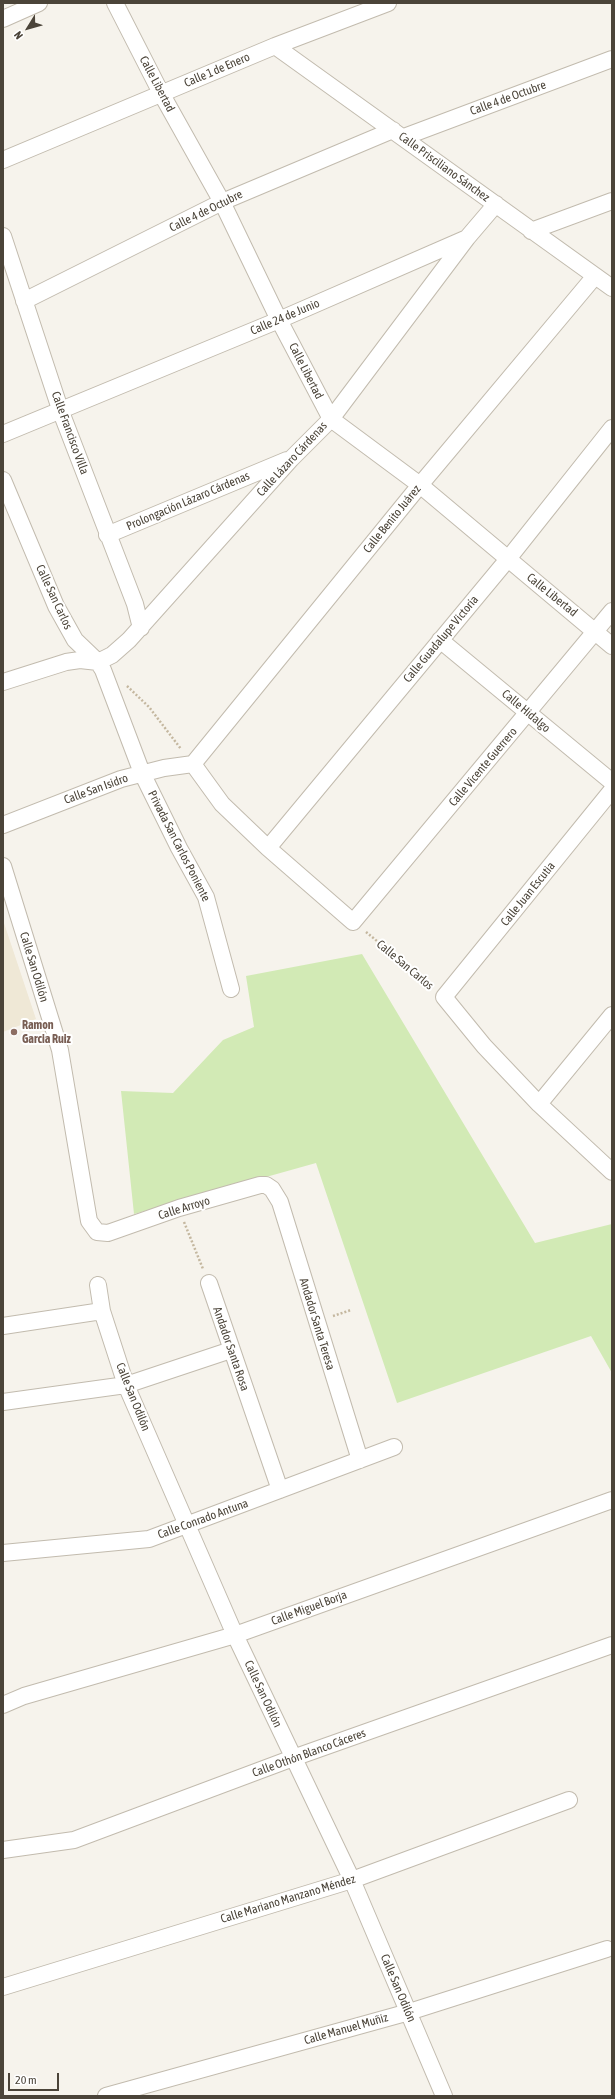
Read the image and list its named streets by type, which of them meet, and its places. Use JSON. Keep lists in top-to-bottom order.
{
  "streets": {
    "street": [
      "Calle 1 de Enero",
      "Calle Libertad",
      "Calle 4 de Octubre",
      "Calle Prisciliano Sánchez",
      "Calle 24 de Junio",
      "Calle Francisco Villa",
      "Calle Lázaro Cárdenas",
      "Prolongación Lázaro Cárdenas",
      "Calle Benito Juárez",
      "Calle San Carlos",
      "Calle Guadalupe Victoria",
      "Calle Hidalgo",
      "Calle Vicente Guerrero",
      "Calle San Isidro",
      "Privada San Carlos Poniente",
      "Calle Juan Escutia",
      "Calle San Odilón",
      "Calle Arroyo",
      "Andador Santa Teresa",
      "Andador Santa Rosa",
      "Calle Conrado Antuna",
      "Calle Miguel Borja",
      "Calle Othón Blanco Cáceres",
      "Calle Mariano Manzano Méndez",
      "Calle Manuel Muñiz"
    ]
  },
  "crossings": [
    ["Calle 1 de Enero", "Calle Libertad"],
    ["Calle 1 de Enero", "Calle Prisciliano Sánchez"],
    ["Calle Libertad", "Calle 4 de Octubre"],
    ["Calle Libertad", "Calle 24 de Junio"],
    ["Calle Libertad", "Calle Lázaro Cárdenas"],
    ["Calle Libertad", "Calle Benito Juárez"],
    ["Calle Libertad", "Calle Guadalupe Victoria"],
    ["Calle Libertad", "Calle Vicente Guerrero"],
    ["Calle 4 de Octubre", "Calle Prisciliano Sánchez"],
    ["Calle 4 de Octubre", "Calle Francisco Villa"],
    ["Calle Prisciliano Sánchez", "Calle 24 de Junio"],
    ["Calle Prisciliano Sánchez", "Calle Benito Juárez"],
    ["Calle 24 de Junio", "Calle Francisco Villa"],
    ["Calle 24 de Junio", "Calle Lázaro Cárdenas"],
    ["Calle Francisco Villa", "Calle Lázaro Cárdenas"],
    ["Calle Francisco Villa", "Prolongación Lázaro Cárdenas"],
    ["Calle Lázaro Cárdenas", "Prolongación Lázaro Cárdenas"],
    ["Calle Lázaro Cárdenas", "Calle San Carlos"],
    ["Calle Benito Juárez", "Calle San Isidro"],
    ["Calle San Carlos", "Calle Vicente Guerrero"],
    ["Calle San Carlos", "Calle San Isidro"],
    ["Calle San Carlos", "Privada San Carlos Poniente"],
    ["Calle San Carlos", "Calle Juan Escutia"],
    ["Calle Guadalupe Victoria", "Calle Hidalgo"],
    ["Calle Hidalgo", "Calle Vicente Guerrero"],
    ["Calle San Isidro", "Privada San Carlos Poniente"],
    ["Calle San Odilón", "Calle Arroyo"],
    ["Calle San Odilón", "Calle Conrado Antuna"],
    ["Calle San Odilón", "Calle Miguel Borja"],
    ["Calle San Odilón", "Calle Othón Blanco Cáceres"],
    ["Calle San Odilón", "Calle Mariano Manzano Méndez"],
    ["Calle San Odilón", "Calle Manuel Muñiz"],
    ["Calle Arroyo", "Andador Santa Teresa"],
    ["Andador Santa Teresa", "Calle Conrado Antuna"],
    ["Andador Santa Rosa", "Calle Conrado Antuna"]
  ],
  "places": ["Ramon Garcia Ruiz"],
  "scale_bar": "20 m",
  "north": "bottom left"
}
